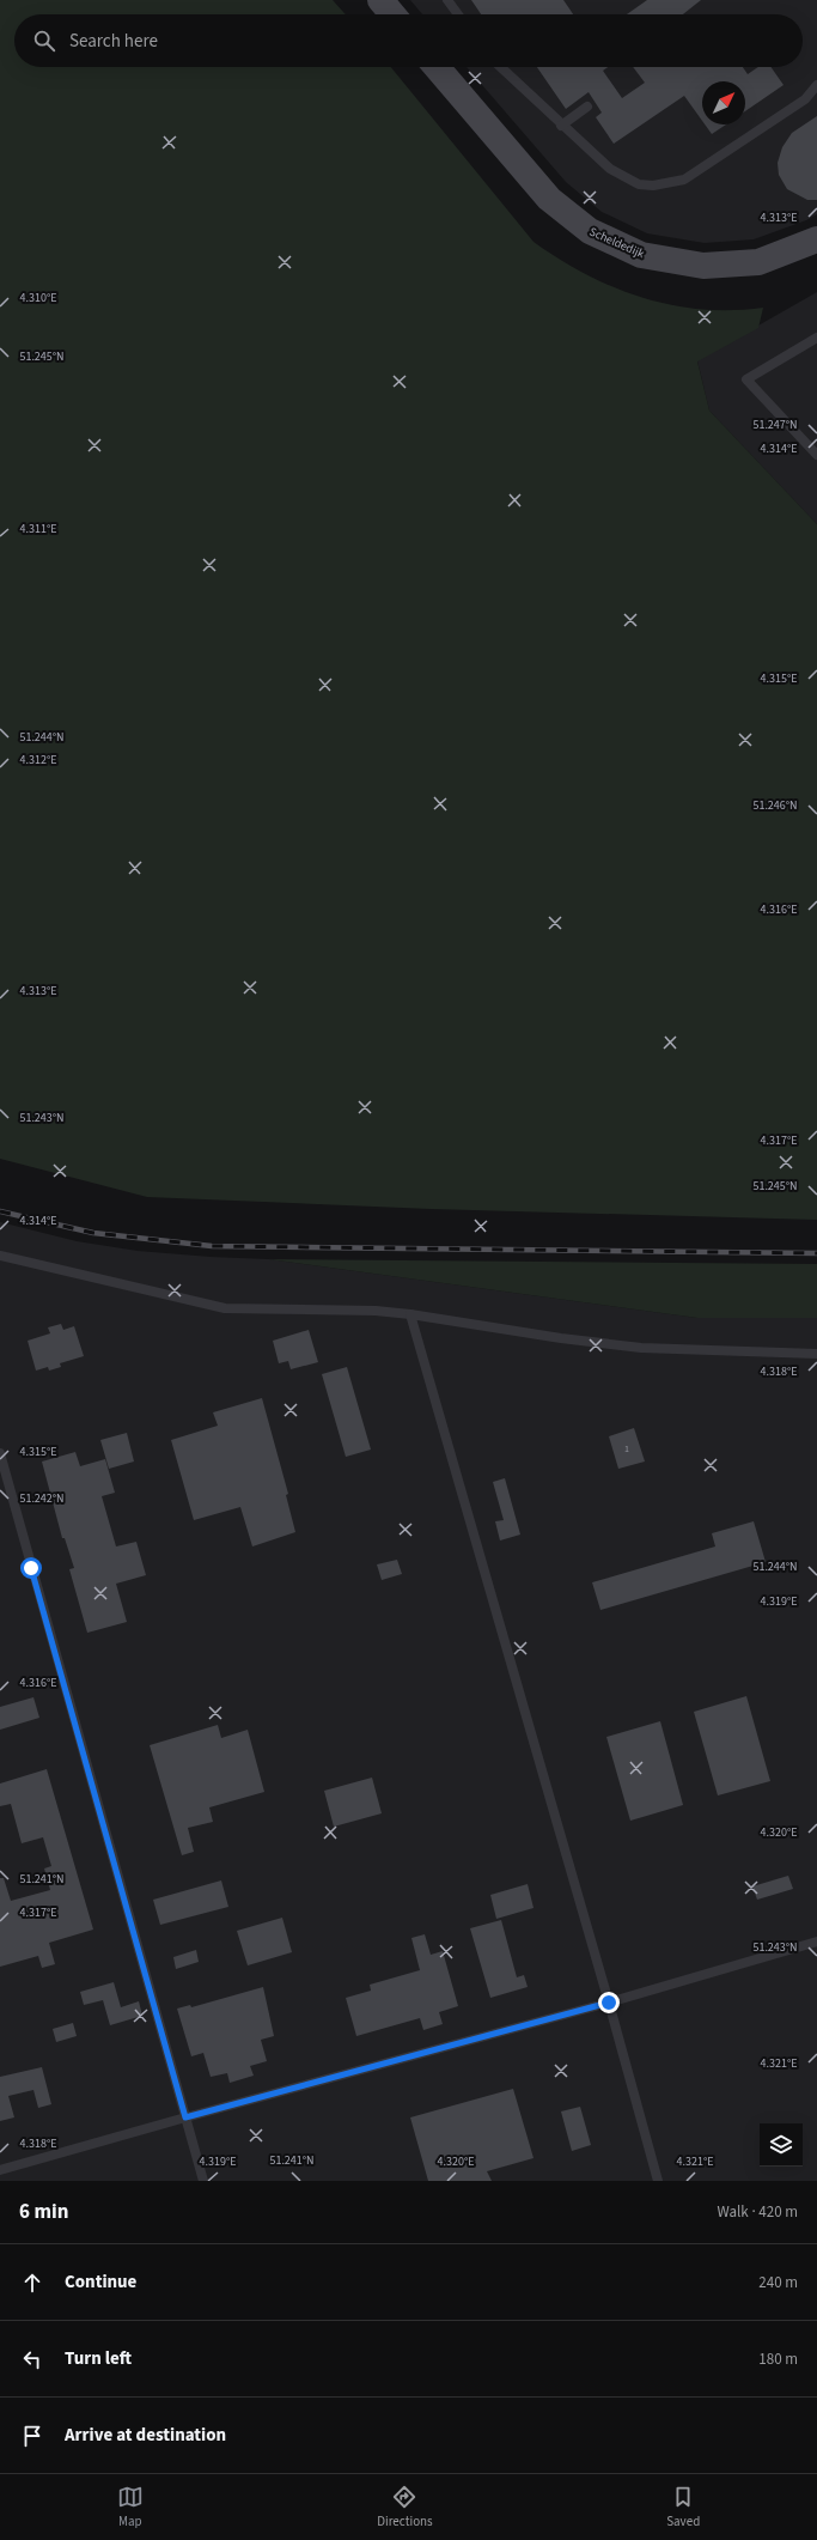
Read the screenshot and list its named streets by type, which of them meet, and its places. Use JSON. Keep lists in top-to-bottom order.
{
  "streets": {
    "street": ["Scheldedijk"]
  },
  "house_numbers": ["1"],
  "north": "top right",
  "page": {
    "search": "Search here",
    "heading": ["6 min", "Walk · 420 m"],
    "list": [
      ["Continue", "240 m"],
      ["Turn left", "180 m"],
      "Arrive at destination"
    ],
    "nav": ["Map", "Directions", "Saved"]
  },
  "coordinates": [
    "4.313°E",
    "4.310°E",
    "51.245°N",
    "51.247°N",
    "4.314°E",
    "4.311°E",
    "4.315°E",
    "51.244°N",
    "4.312°E",
    "51.246°N",
    "4.316°E",
    "51.243°N",
    "4.317°E",
    "4.318°E",
    "51.242°N",
    "4.319°E",
    "4.320°E",
    "51.241°N",
    "4.321°E"
  ]
}
